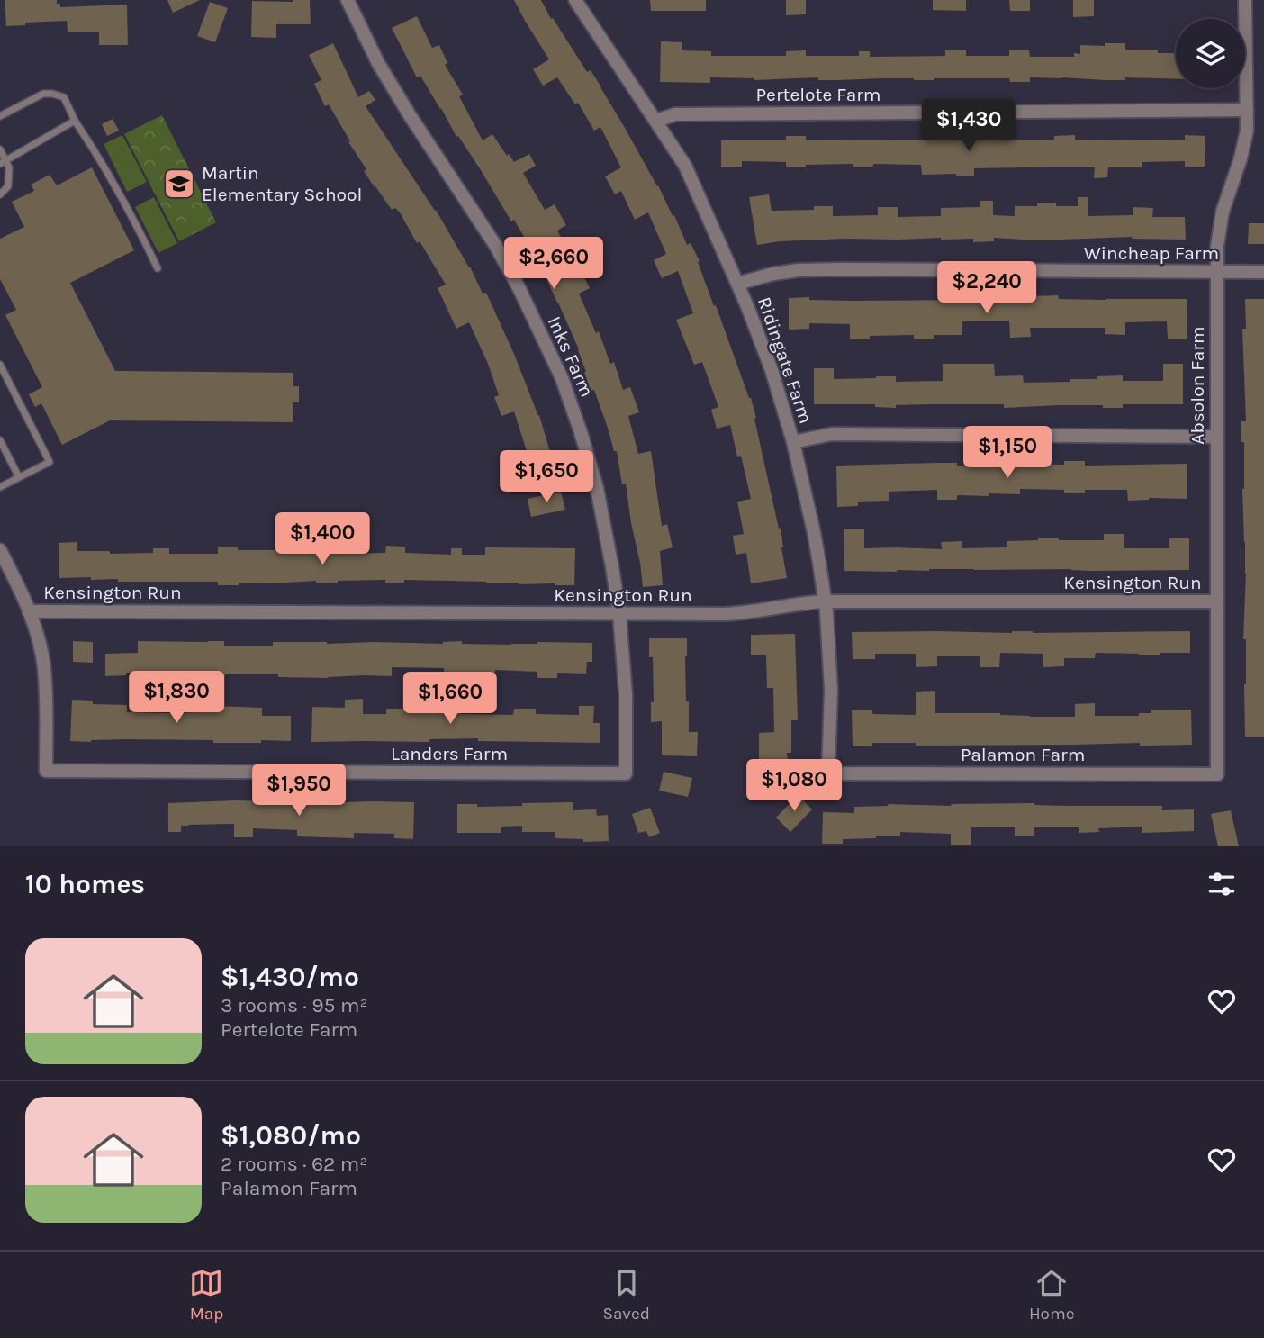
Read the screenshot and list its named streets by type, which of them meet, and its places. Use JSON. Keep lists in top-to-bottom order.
{
  "streets": {
    "street": [
      "Pertelote Farm",
      "Wincheap Farm",
      "Inks Farm",
      "Ridingate Farm",
      "Absolon Farm",
      "Kensington Run",
      "Landers Farm",
      "Palamon Farm"
    ]
  },
  "crossings": [
    ["Pertelote Farm", "Ridingate Farm"],
    ["Pertelote Farm", "Absolon Farm"],
    ["Wincheap Farm", "Ridingate Farm"],
    ["Wincheap Farm", "Absolon Farm"],
    ["Inks Farm", "Kensington Run"],
    ["Inks Farm", "Landers Farm"],
    ["Ridingate Farm", "Kensington Run"],
    ["Ridingate Farm", "Palamon Farm"],
    ["Absolon Farm", "Kensington Run"],
    ["Absolon Farm", "Palamon Farm"],
    ["Kensington Run", "Landers Farm"]
  ],
  "places": {
    "school or university": ["Martin Elementary School"]
  },
  "page": {
    "price": [
      "$1,430",
      "$2,660",
      "$2,240",
      "$1,150",
      "$1,650",
      "$1,400",
      "$1,830",
      "$1,660",
      "$1,080",
      "$1,950"
    ],
    "heading": "10 homes",
    "list": [
      {
        "name": "$1,430/mo",
        "note": "3 rooms · 95 m² · Pertelote Farm"
      },
      {
        "name": "$1,080/mo",
        "note": "2 rooms · 62 m² · Palamon Farm"
      }
    ],
    "tabs": ["Map", "Saved", "Home"]
  }
}
